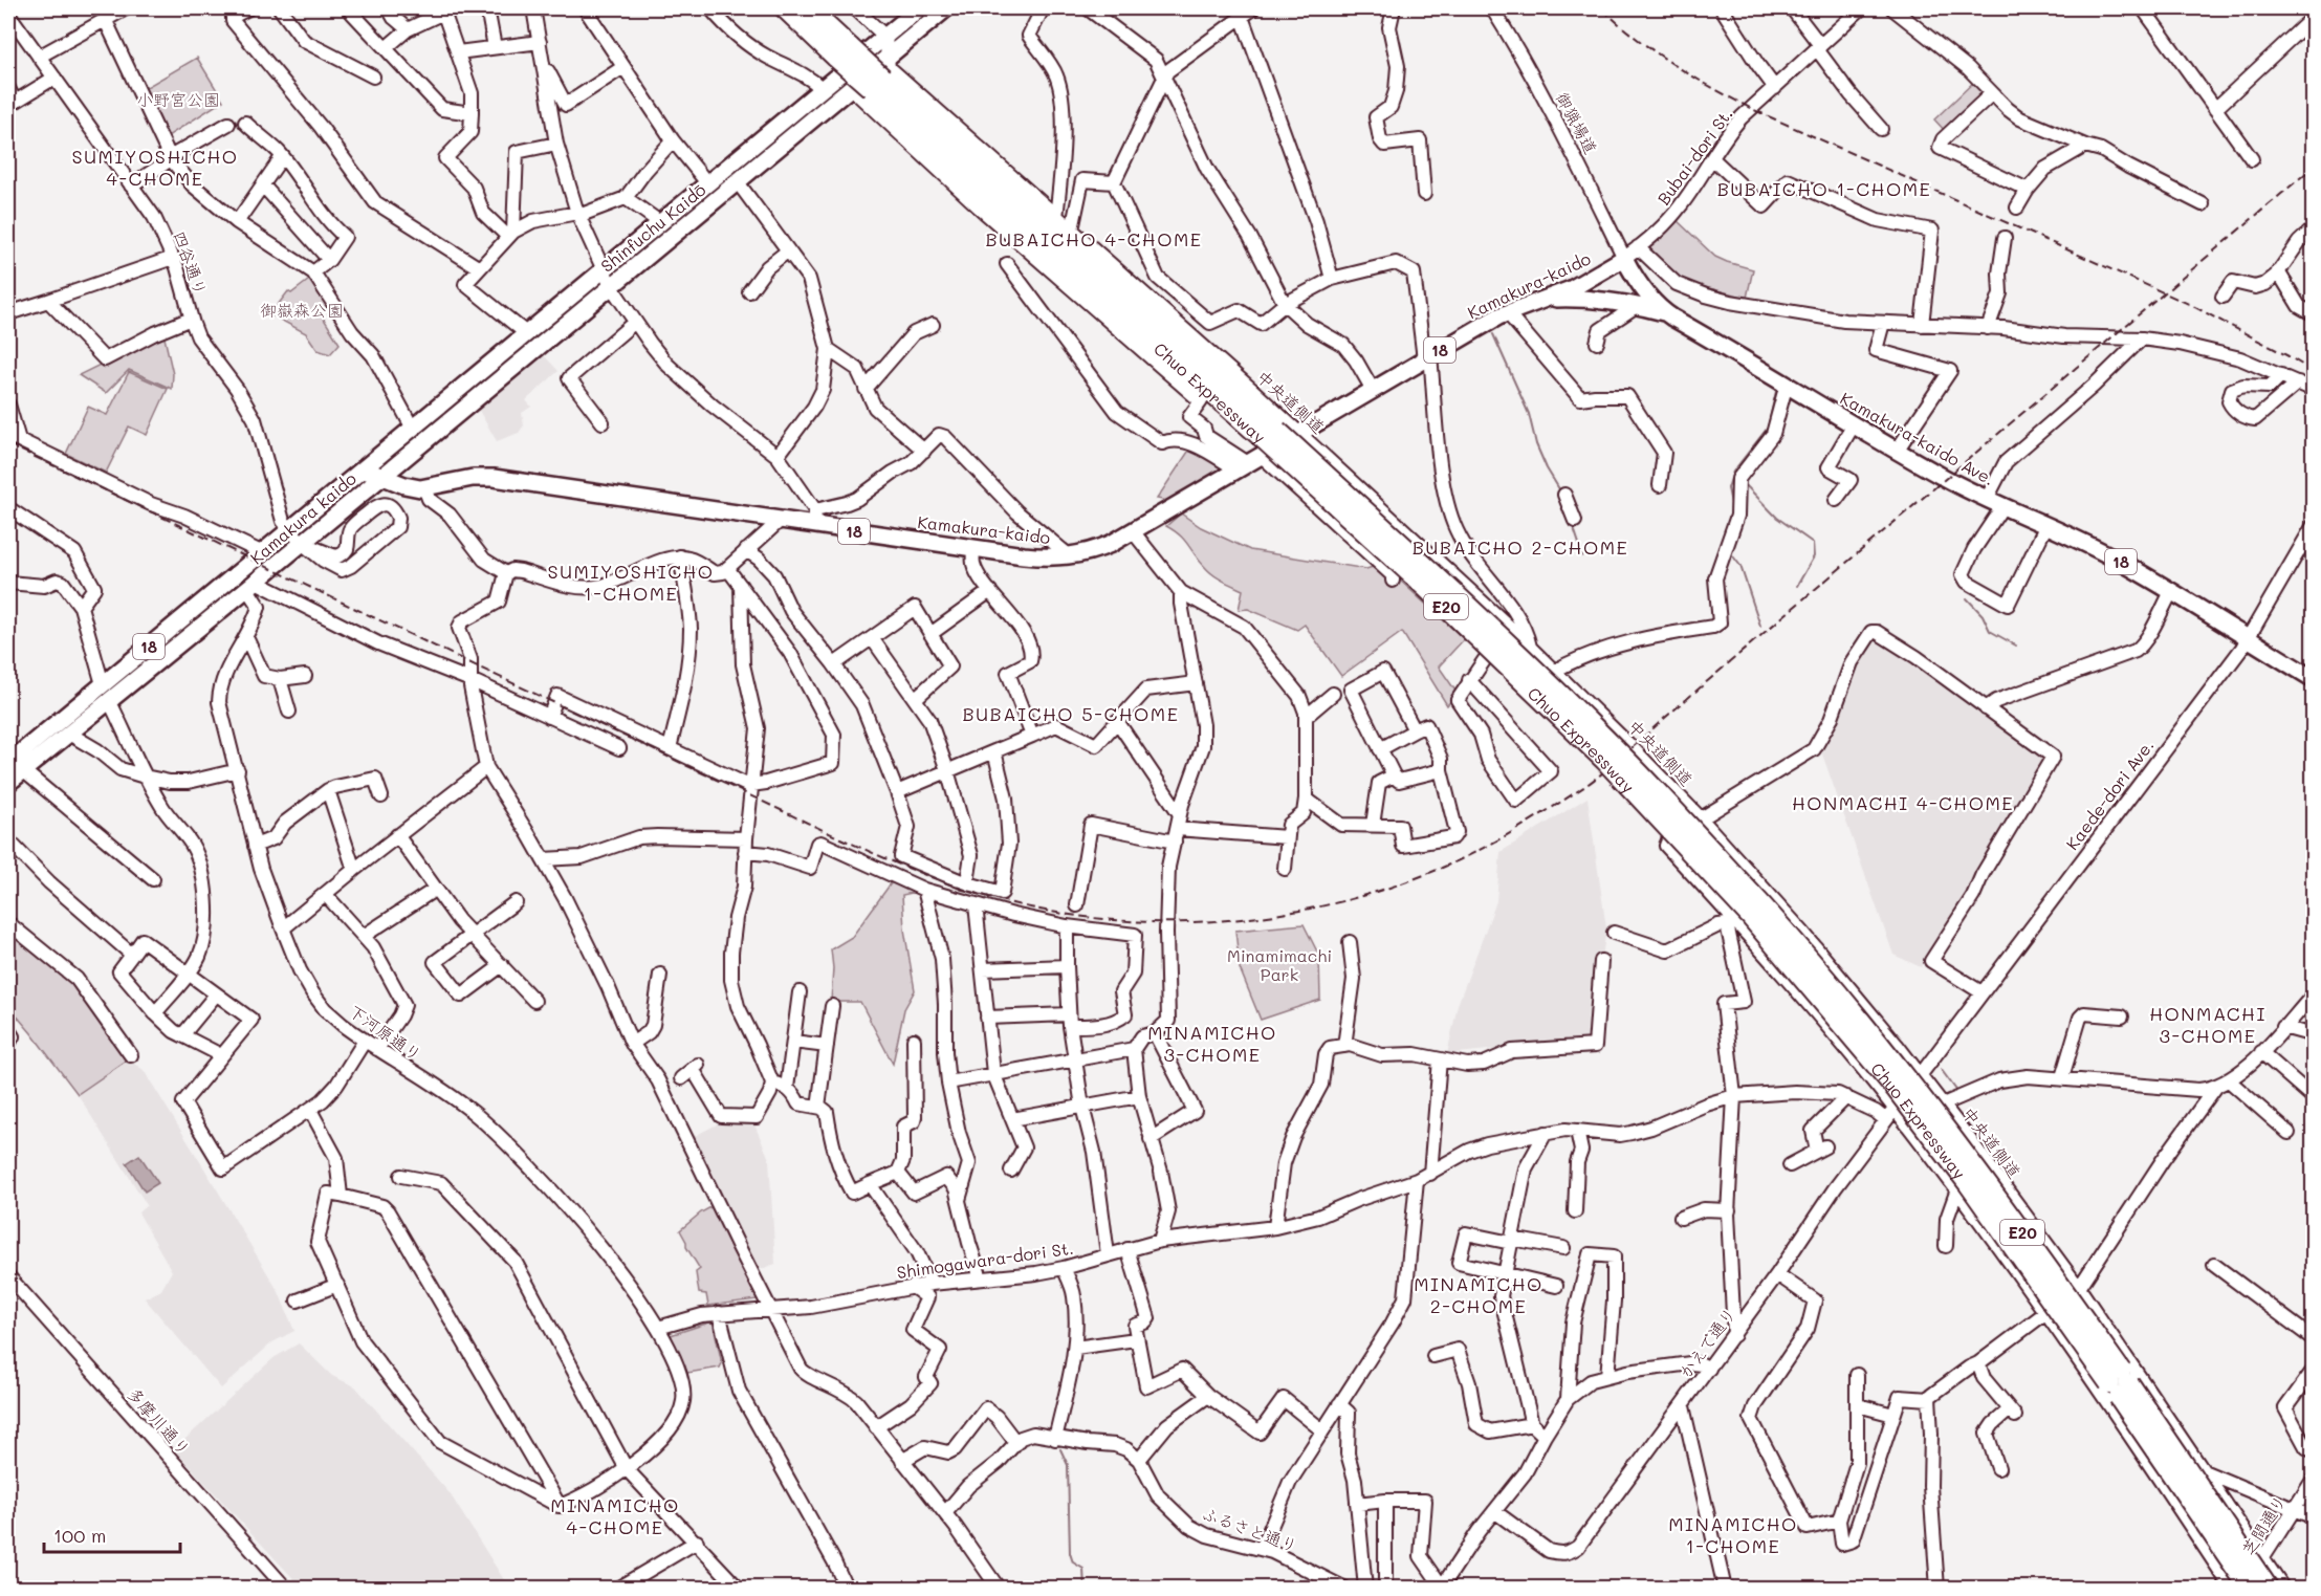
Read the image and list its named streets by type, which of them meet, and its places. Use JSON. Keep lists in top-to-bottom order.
{
  "streets": {
    "highway": ["Chuo Expressway", "E20"],
    "main road": [
      "Shinfuchu Kaidō",
      "Kamakura-kaido",
      "18",
      "Kamakura-kaido Ave.",
      "Kamakura kaido"
    ],
    "street": [
      "御猟場道",
      "Bubai-dori St.",
      "四谷通り",
      "中央道側道",
      "Kaede-dori Ave.",
      "下河原通り",
      "Shimogawara-dori St.",
      "かえで通り",
      "多摩川通り",
      "芝間通り",
      "ふるさと通り"
    ]
  },
  "crossings": [
    ["御猟場道", "Bubai-dori St."],
    ["御猟場道", "Kamakura-kaido"],
    ["御猟場道", "Kamakura-kaido Ave."],
    ["Bubai-dori St.", "Kamakura-kaido"],
    ["Bubai-dori St.", "Kamakura-kaido Ave."],
    ["Shinfuchu Kaidō", "Kamakura-kaido"],
    ["Shinfuchu Kaidō", "18"],
    ["Shinfuchu Kaidō", "中央道側道"],
    ["Shinfuchu Kaidō", "Kamakura kaido"],
    ["四谷通り", "18"],
    ["四谷通り", "Kamakura kaido"],
    ["Kamakura-kaido", "18"],
    ["Kamakura-kaido", "中央道側道"],
    ["Kamakura-kaido", "Kamakura-kaido Ave."],
    ["Kamakura-kaido", "Kamakura kaido"],
    ["18", "Kamakura-kaido Ave."],
    ["18", "Kamakura kaido"],
    ["18", "下河原通り"],
    ["中央道側道", "Kaede-dori Ave."],
    ["中央道側道", "かえで通り"],
    ["中央道側道", "芝間通り"],
    ["Kamakura-kaido Ave.", "Kaede-dori Ave."],
    ["Kamakura kaido", "下河原通り"],
    ["Kaede-dori Ave.", "かえで通り"],
    ["Shimogawara-dori St.", "かえで通り"]
  ],
  "districts": [
    "SUMIYOSHICHO 4-CHOME",
    "BUBAICHO 1-CHOME",
    "BUBAICHO 4-CHOME",
    "BUBAICHO 2-CHOME",
    "SUMIYOSHICHO 1-CHOME",
    "BUBAICHO 5-CHOME",
    "HONMACHI 4-CHOME",
    "HONMACHI 3-CHOME",
    "MINAMICHO 3-CHOME",
    "MINAMICHO 2-CHOME",
    "MINAMICHO 4-CHOME",
    "MINAMICHO 1-CHOME"
  ],
  "parks": ["小野宮公園", "御嶽森公園", "Minamimachi Park"],
  "scale_bar": "100 m"
}
